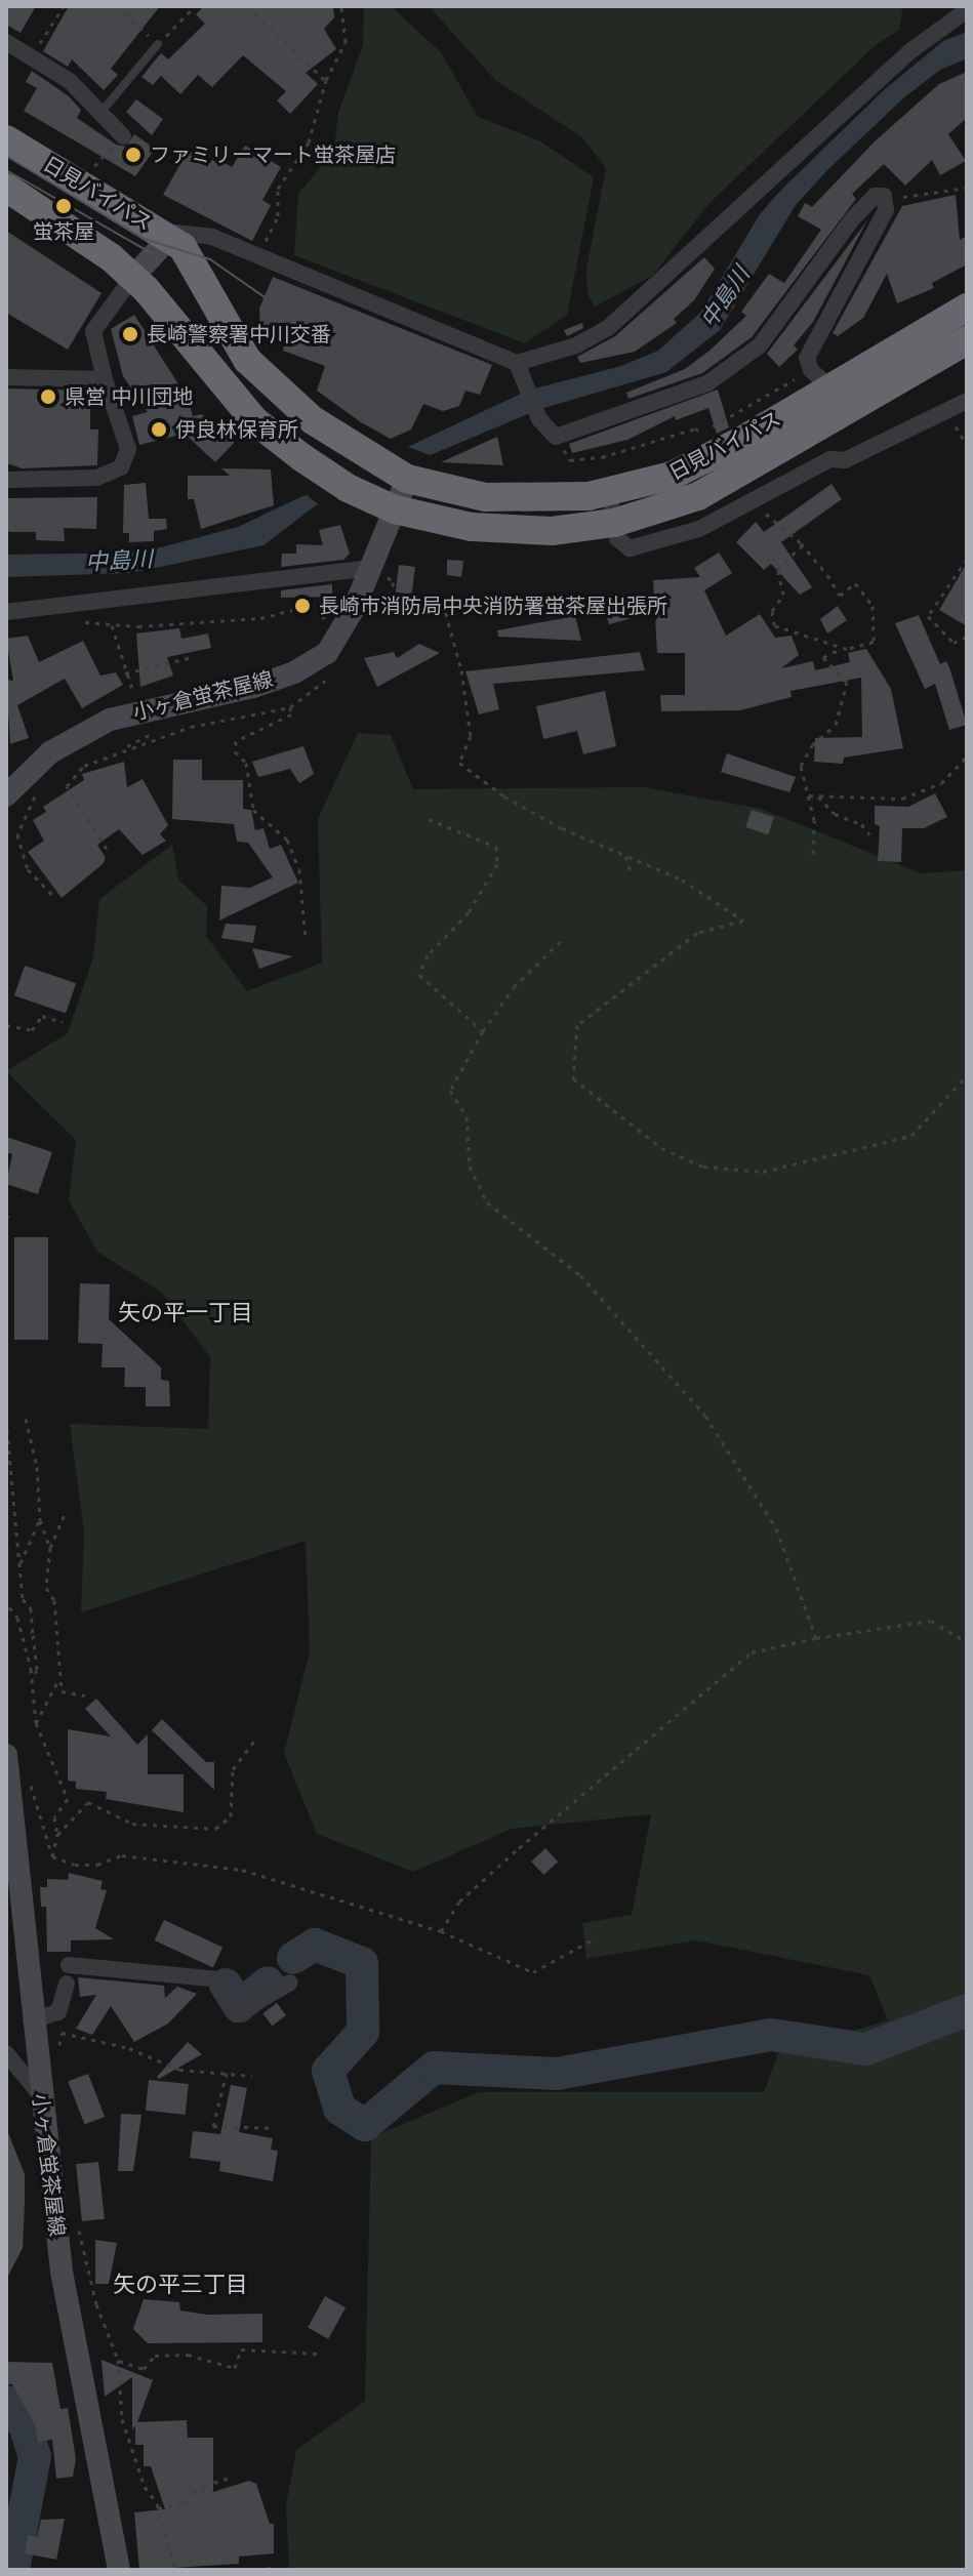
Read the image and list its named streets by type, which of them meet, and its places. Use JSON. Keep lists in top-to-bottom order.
{
  "streets": {
    "highway": ["日見バイパス"],
    "street": ["小ヶ倉蛍茶屋線"]
  },
  "crossings": [
    ["日見バイパス", "小ヶ倉蛍茶屋線"]
  ],
  "districts": ["矢の平一丁目", "矢の平三丁目"],
  "water": ["中島川"],
  "places": [
    "ファミリーマート蛍茶屋店",
    "蛍茶屋",
    "長崎警察署中川交番",
    "県営 中川団地",
    "伊良林保育所",
    "長崎市消防局中央消防署蛍茶屋出張所"
  ]
}
